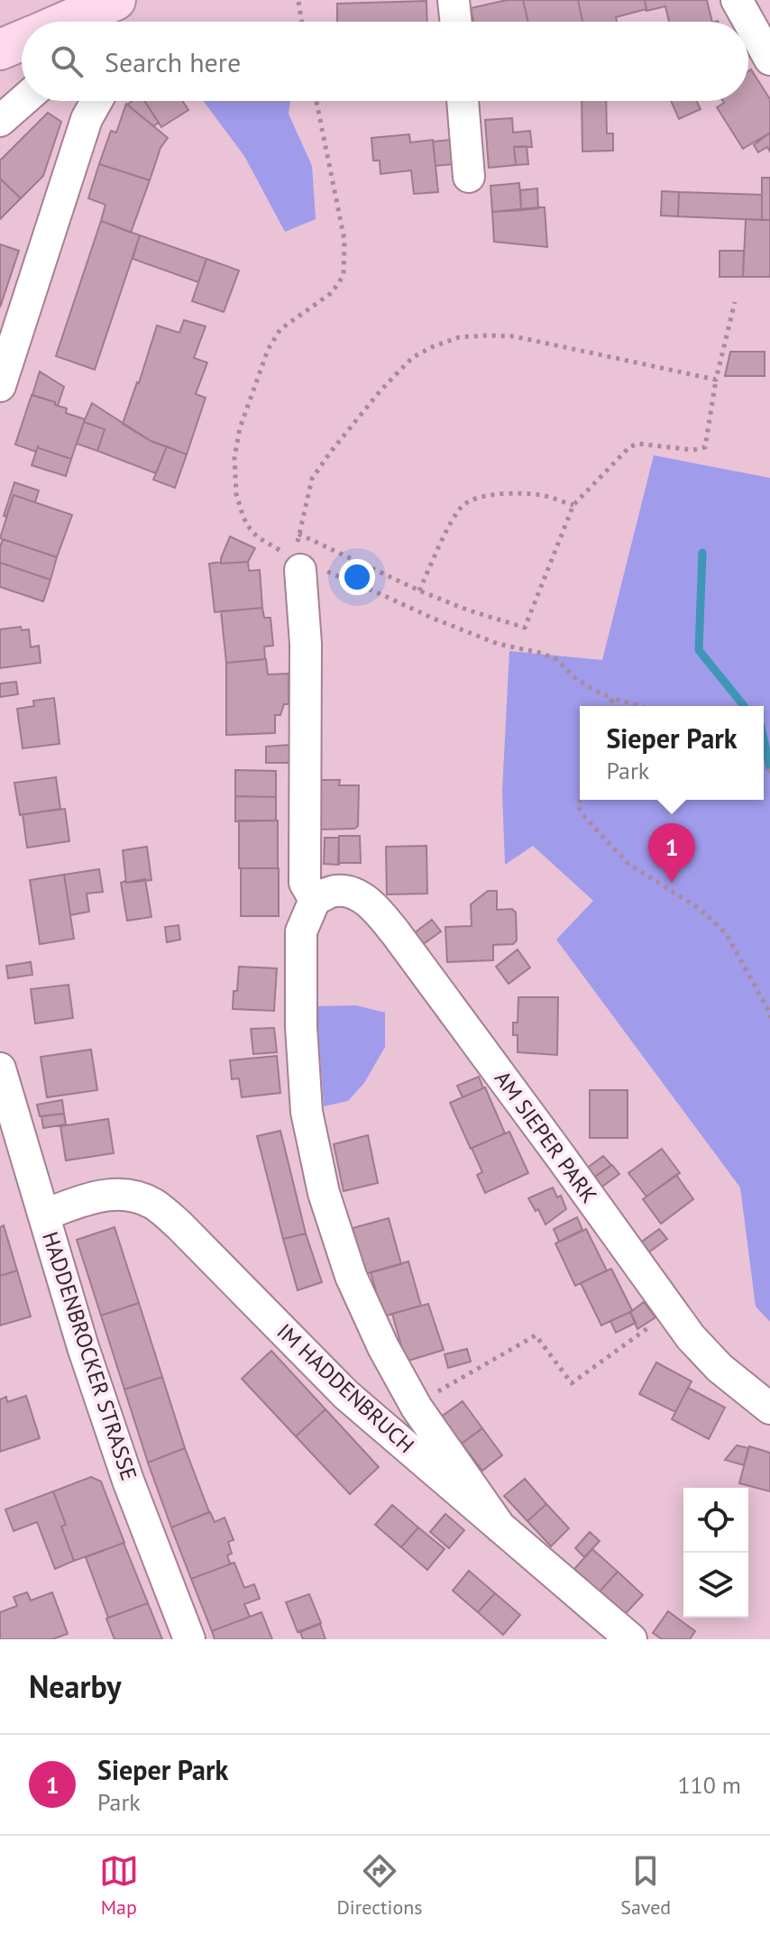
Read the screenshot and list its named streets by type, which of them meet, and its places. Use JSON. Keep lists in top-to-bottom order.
{
  "streets": {
    "street": ["AM SIEPER PARK", "HADDENBROCKER STRASSE", "IM HADDENBRUCH"]
  },
  "crossings": [
    ["HADDENBROCKER STRASSE", "IM HADDENBRUCH"]
  ],
  "page": {
    "search": "Search here",
    "popup": ["Sieper Park", "Park"],
    "pins": "1",
    "heading": "Nearby",
    "list": [
      {
        "mark": "1",
        "name": "Sieper Park",
        "note": "Park",
        "value": "110 m"
      }
    ],
    "nav": ["Map", "Directions", "Saved"]
  }
}
